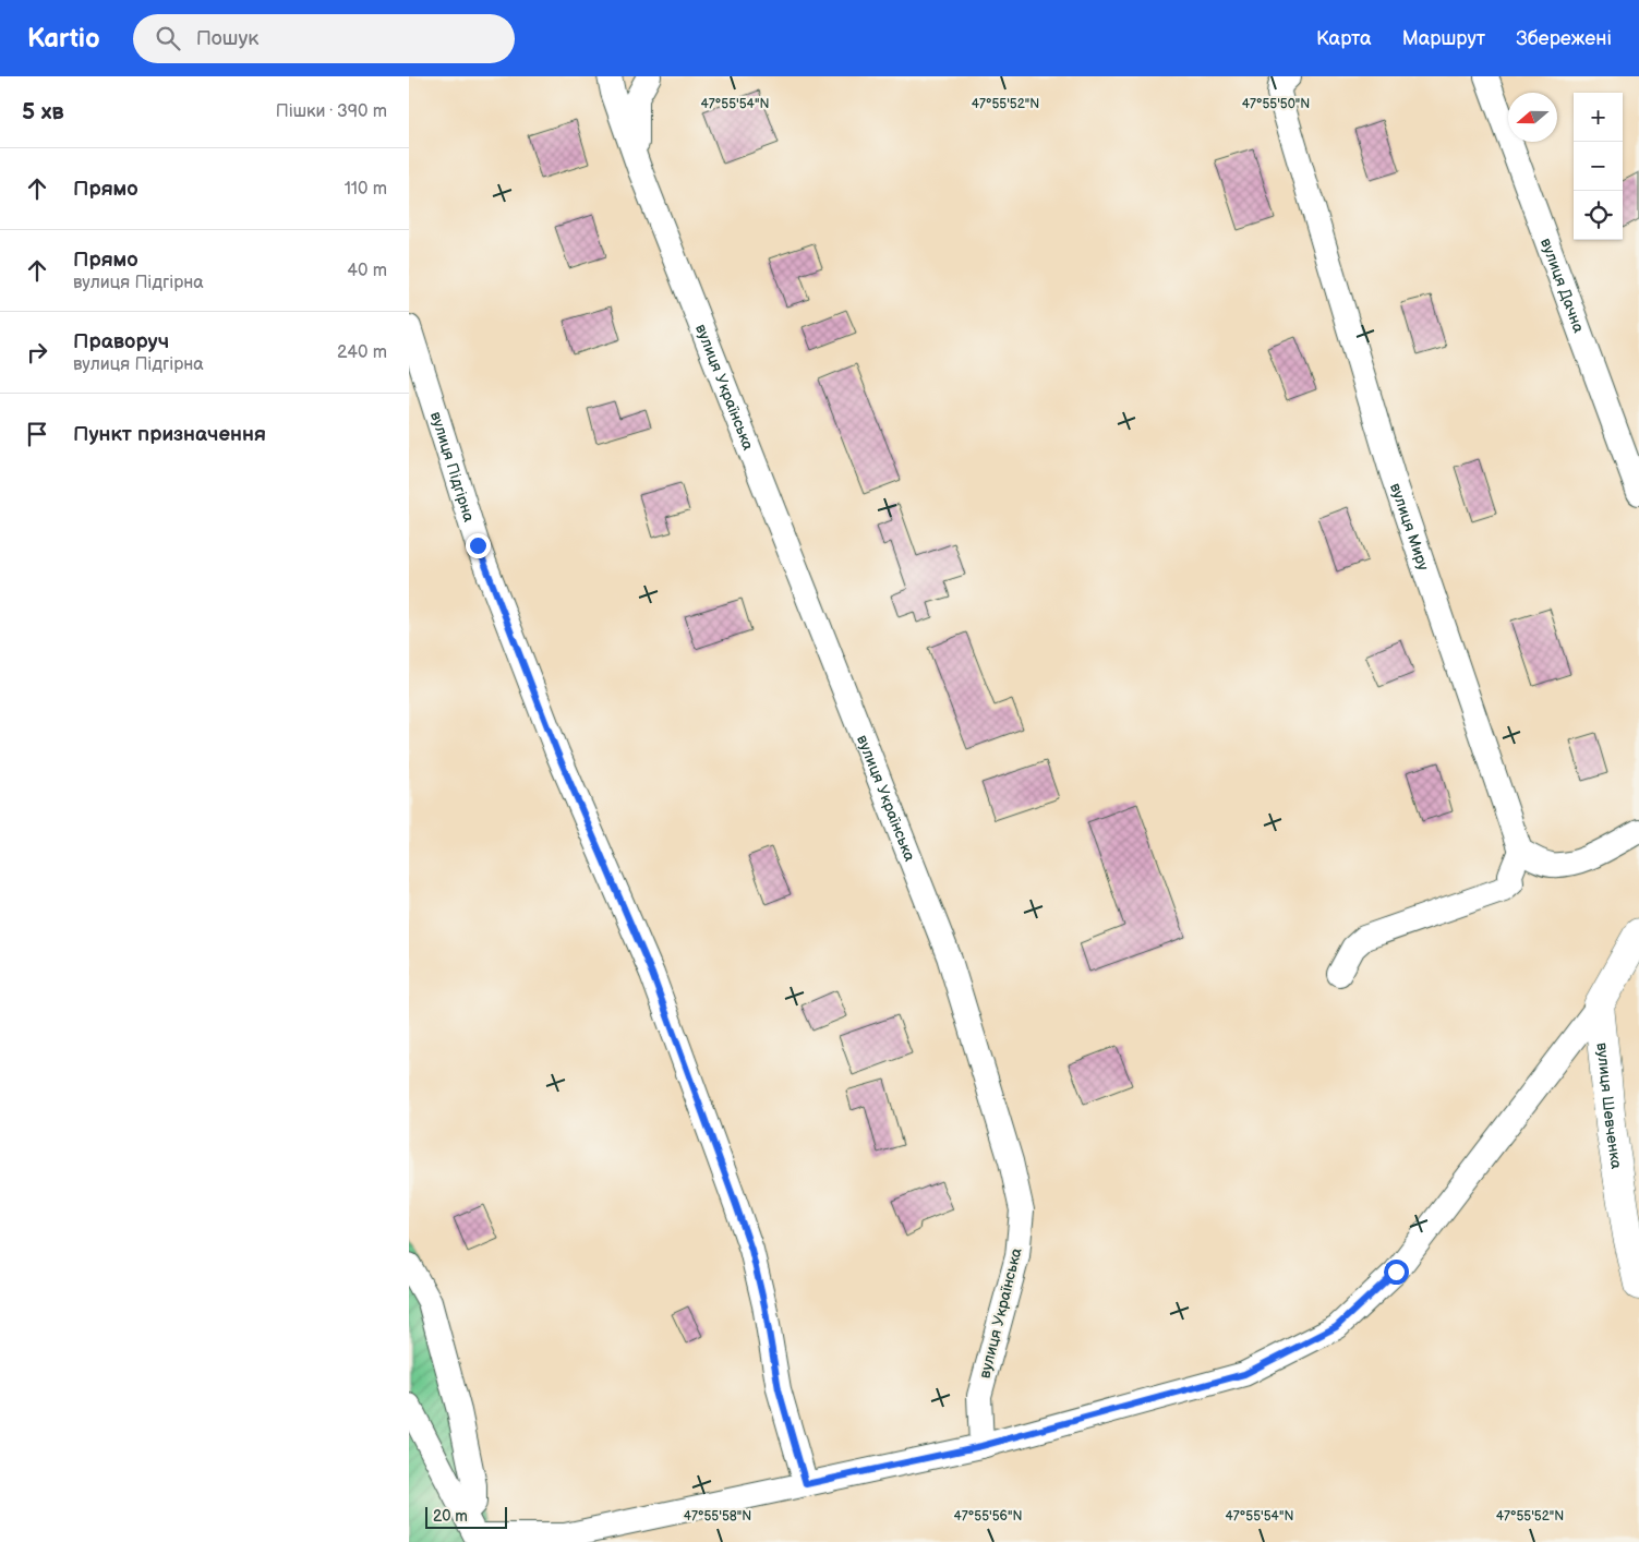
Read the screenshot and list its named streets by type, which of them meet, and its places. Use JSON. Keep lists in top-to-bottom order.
{
  "streets": {
    "street": [
      "вулиця Дачна",
      "вулиця Українська",
      "вулиця Підгірна",
      "вулиця Миру",
      "вулиця Шевченка"
    ]
  },
  "scale_bar": "20 m",
  "north": "left",
  "page": {
    "header": "Kartio",
    "search": "Пошук",
    "nav": ["Карта", "Маршрут", "Збережені"],
    "heading": ["5 хв", "Пішки · 390 m"],
    "map_buttons": ["+", "−"],
    "list": [
      ["Прямо", "110 m"],
      ["Прямо", "вулиця Підгірна", "40 m"],
      ["Праворуч", "вулиця Підгірна", "240 m"],
      "Пункт призначення"
    ],
    "scale": "20 m"
  },
  "coordinates": [
    "47°55'54\"N",
    "47°55'52\"N",
    "47°55'50\"N",
    "47°55'58\"N",
    "47°55'56\"N"
  ]
}
